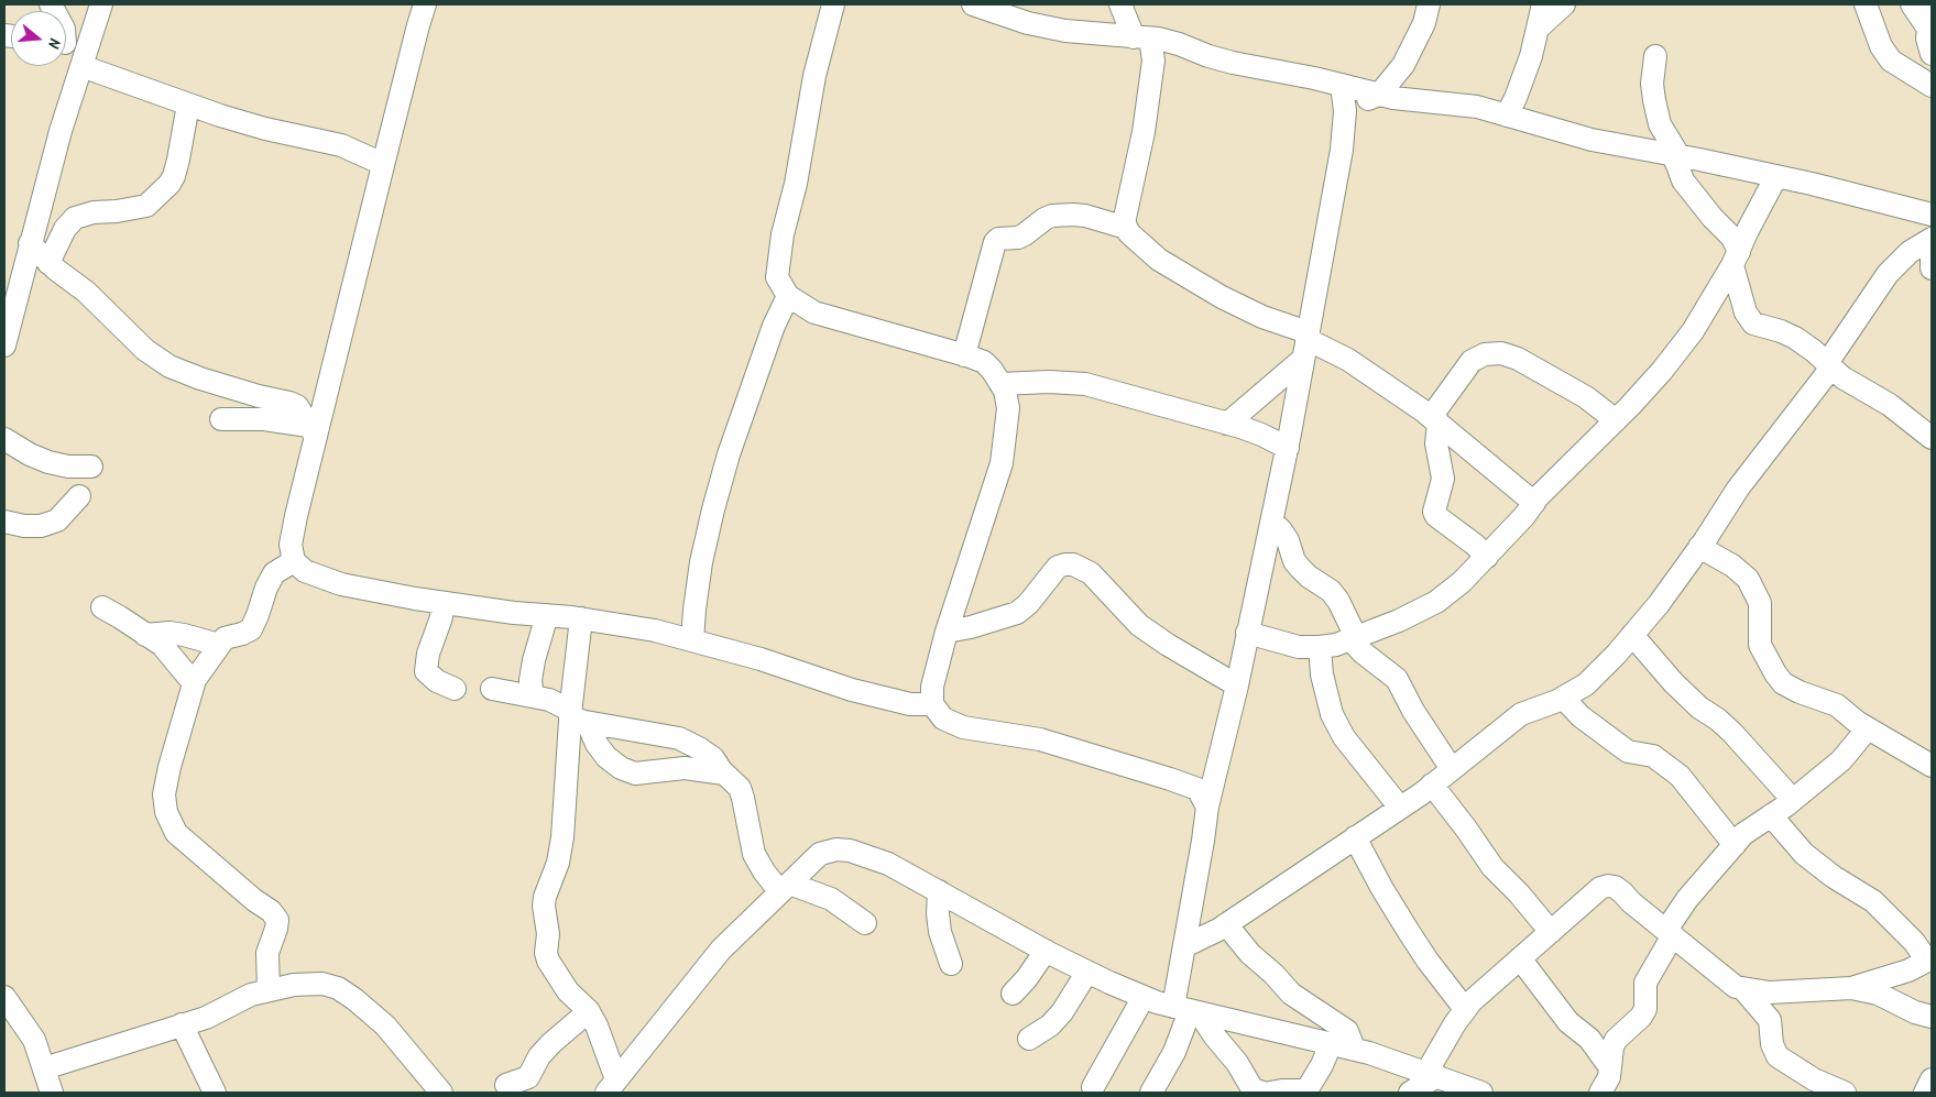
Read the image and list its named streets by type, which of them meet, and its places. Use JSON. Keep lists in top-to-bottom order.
{
  "north": "right"
}
